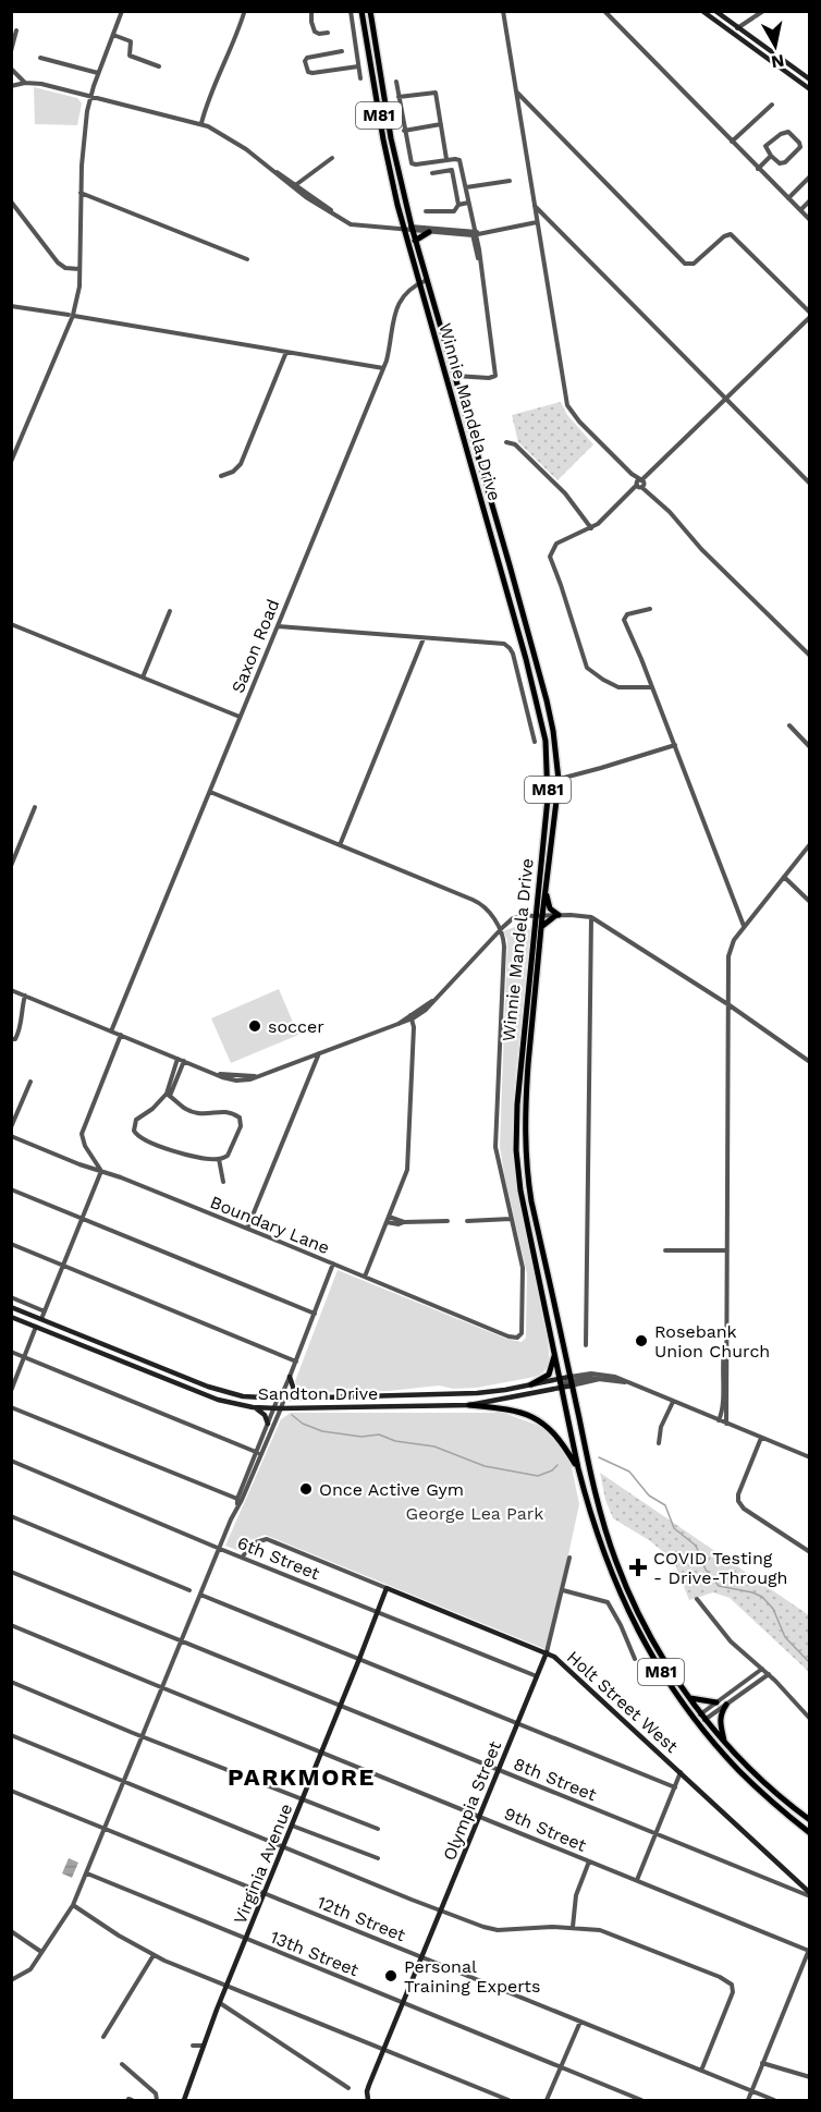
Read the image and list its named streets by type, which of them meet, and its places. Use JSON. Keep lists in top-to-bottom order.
{
  "streets": {
    "main road": ["M81", "Winnie Mandela Drive"],
    "street": [
      "Saxon Road",
      "Boundary Lane",
      "Sandton Drive",
      "6th Street",
      "Holt Street West",
      "8th Street",
      "Olympia Street",
      "9th Street",
      "Virginia Avenue",
      "12th Street",
      "13th Street"
    ]
  },
  "crossings": [
    ["Winnie Mandela Drive", "Saxon Road"],
    ["Winnie Mandela Drive", "Sandton Drive"],
    ["6th Street", "Holt Street West"],
    ["6th Street", "Olympia Street"],
    ["6th Street", "Virginia Avenue"],
    ["Holt Street West", "8th Street"],
    ["Holt Street West", "Olympia Street"],
    ["Holt Street West", "Virginia Avenue"],
    ["8th Street", "Olympia Street"],
    ["8th Street", "Virginia Avenue"],
    ["Olympia Street", "9th Street"],
    ["Olympia Street", "12th Street"],
    ["Olympia Street", "13th Street"],
    ["9th Street", "Virginia Avenue"],
    ["Virginia Avenue", "12th Street"],
    ["Virginia Avenue", "13th Street"]
  ],
  "districts": ["PARKMORE"],
  "parks": ["George Lea Park"],
  "places": {
    "other": [
      "soccer",
      "Rosebank Union Church",
      "Once Active Gym",
      "Personal Training Experts"
    ],
    "health": ["COVID Testing - Drive-Through"]
  },
  "north": "bottom"
}
